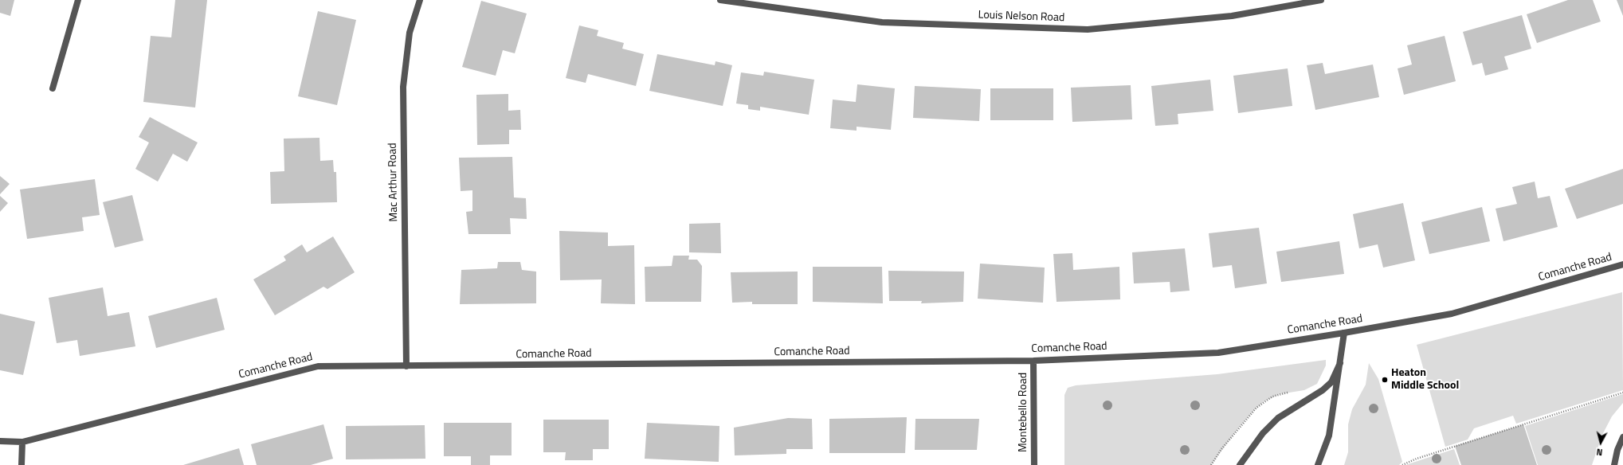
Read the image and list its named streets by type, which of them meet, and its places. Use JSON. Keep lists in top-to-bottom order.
{
  "streets": {
    "street": [
      "Louis Nelson Road",
      "Mac Arthur Road",
      "Comanche Road",
      "Montebello Road"
    ]
  },
  "crossings": [
    ["Mac Arthur Road", "Comanche Road"],
    ["Comanche Road", "Montebello Road"]
  ],
  "places": ["Heaton Middle School"],
  "north": "bottom"
}
